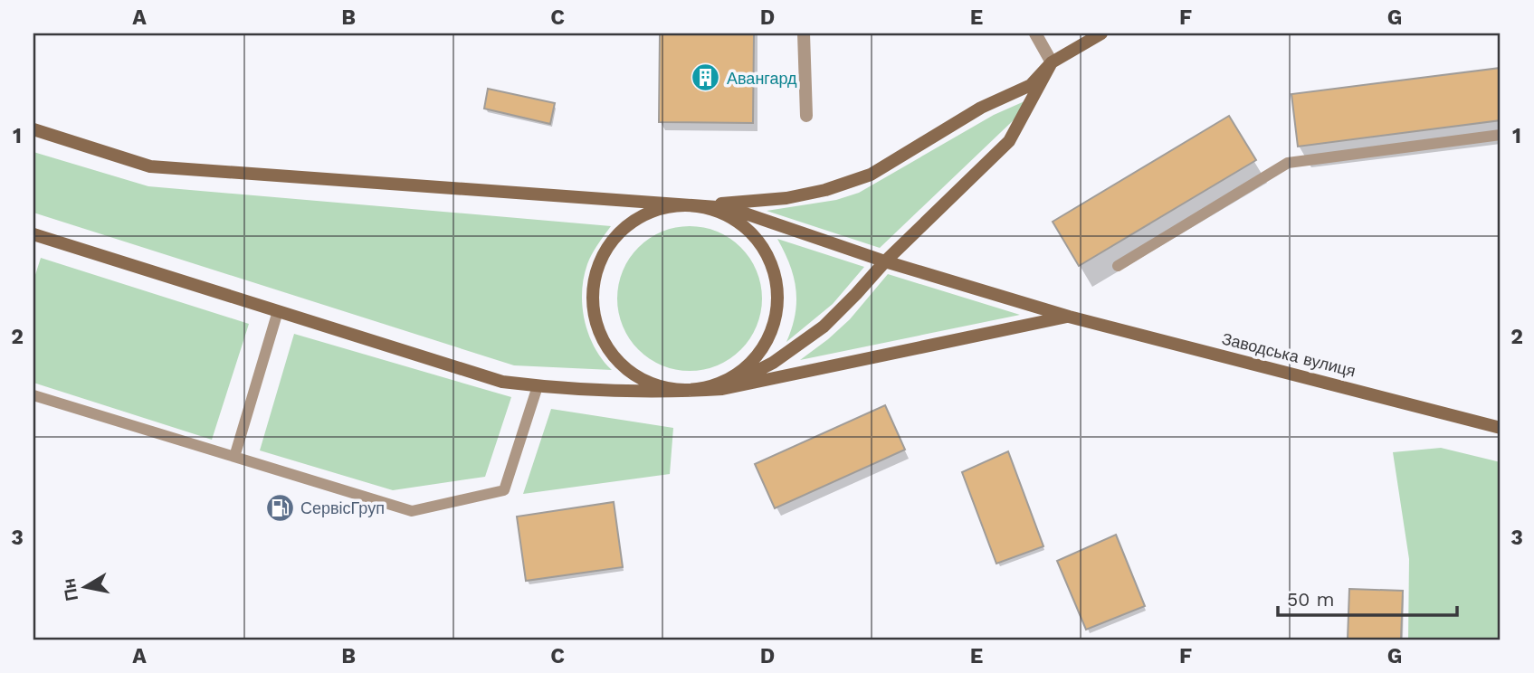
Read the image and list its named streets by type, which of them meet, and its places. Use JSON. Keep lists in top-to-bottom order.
{
  "streets": {
    "main road": ["Заводська вулиця"]
  },
  "places": {
    "building": ["Авангард"],
    "fuel station": ["СервісГруп"]
  },
  "scale_bar": "50 m",
  "north": "left",
  "grid": {
    "columns": [
      "A",
      "B",
      "C",
      "D",
      "E",
      "F",
      "G"
    ],
    "rows": ["1", "2", "3"]
  }
}
